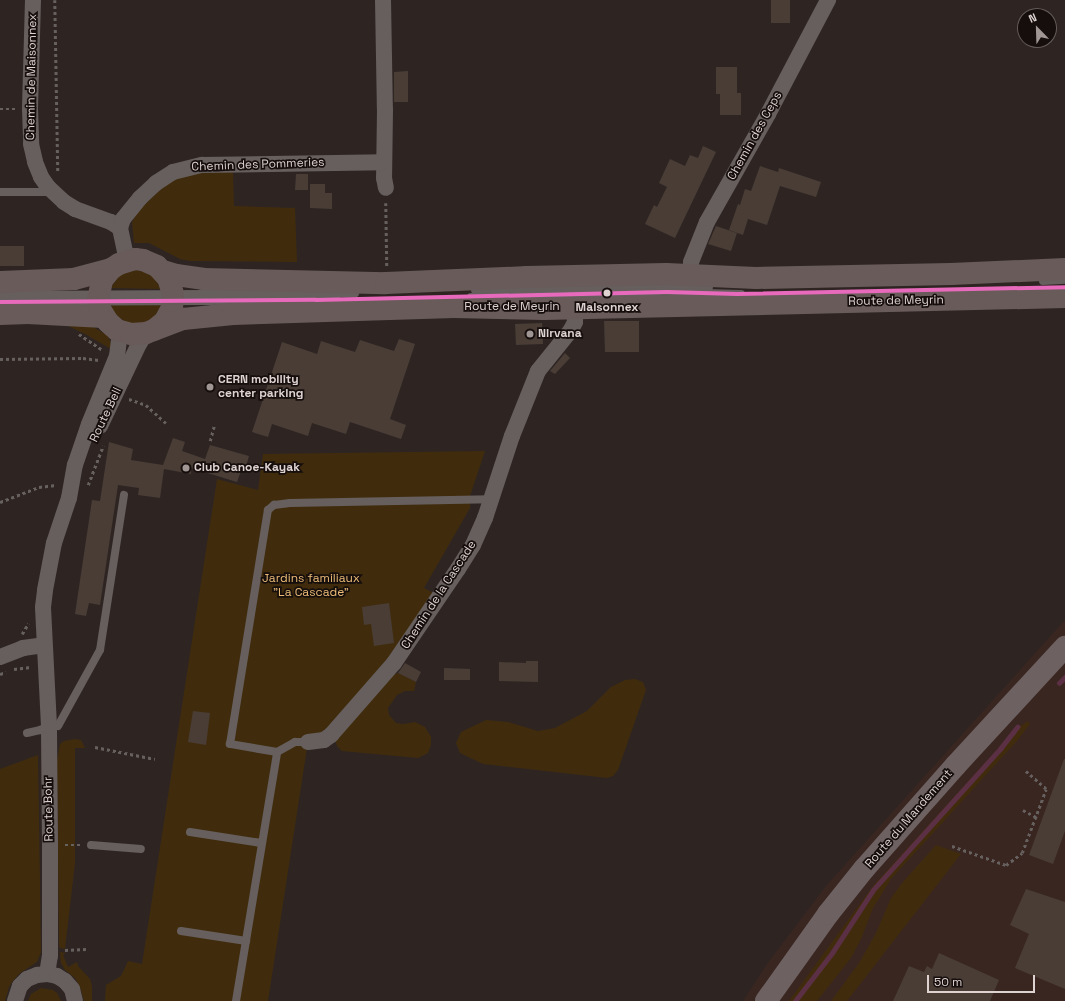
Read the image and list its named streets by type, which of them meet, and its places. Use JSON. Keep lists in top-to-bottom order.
{
  "streets": {
    "main road": ["Route de Meyrin", "Route du Mandement"],
    "street": [
      "Chemin de Maisonnex",
      "Chemin des Ceps",
      "Chemin des Pommeries",
      "Route Bell",
      "Chemin de la Cascade",
      "Route Bohr"
    ]
  },
  "crossings": [
    ["Chemin de Maisonnex", "Chemin des Pommeries"],
    ["Route de Meyrin", "Route Bell"],
    ["Route de Meyrin", "Chemin de la Cascade"],
    ["Route Bell", "Route Bohr"]
  ],
  "parks": ["Jardins familiaux \"La Cascade\""],
  "places": [
    "Maisonnex",
    "Nirvana",
    "CERN mobility center parking",
    "Club Canoe-Kayak"
  ],
  "scale_bar": "50 m",
  "north": "top left"
}
